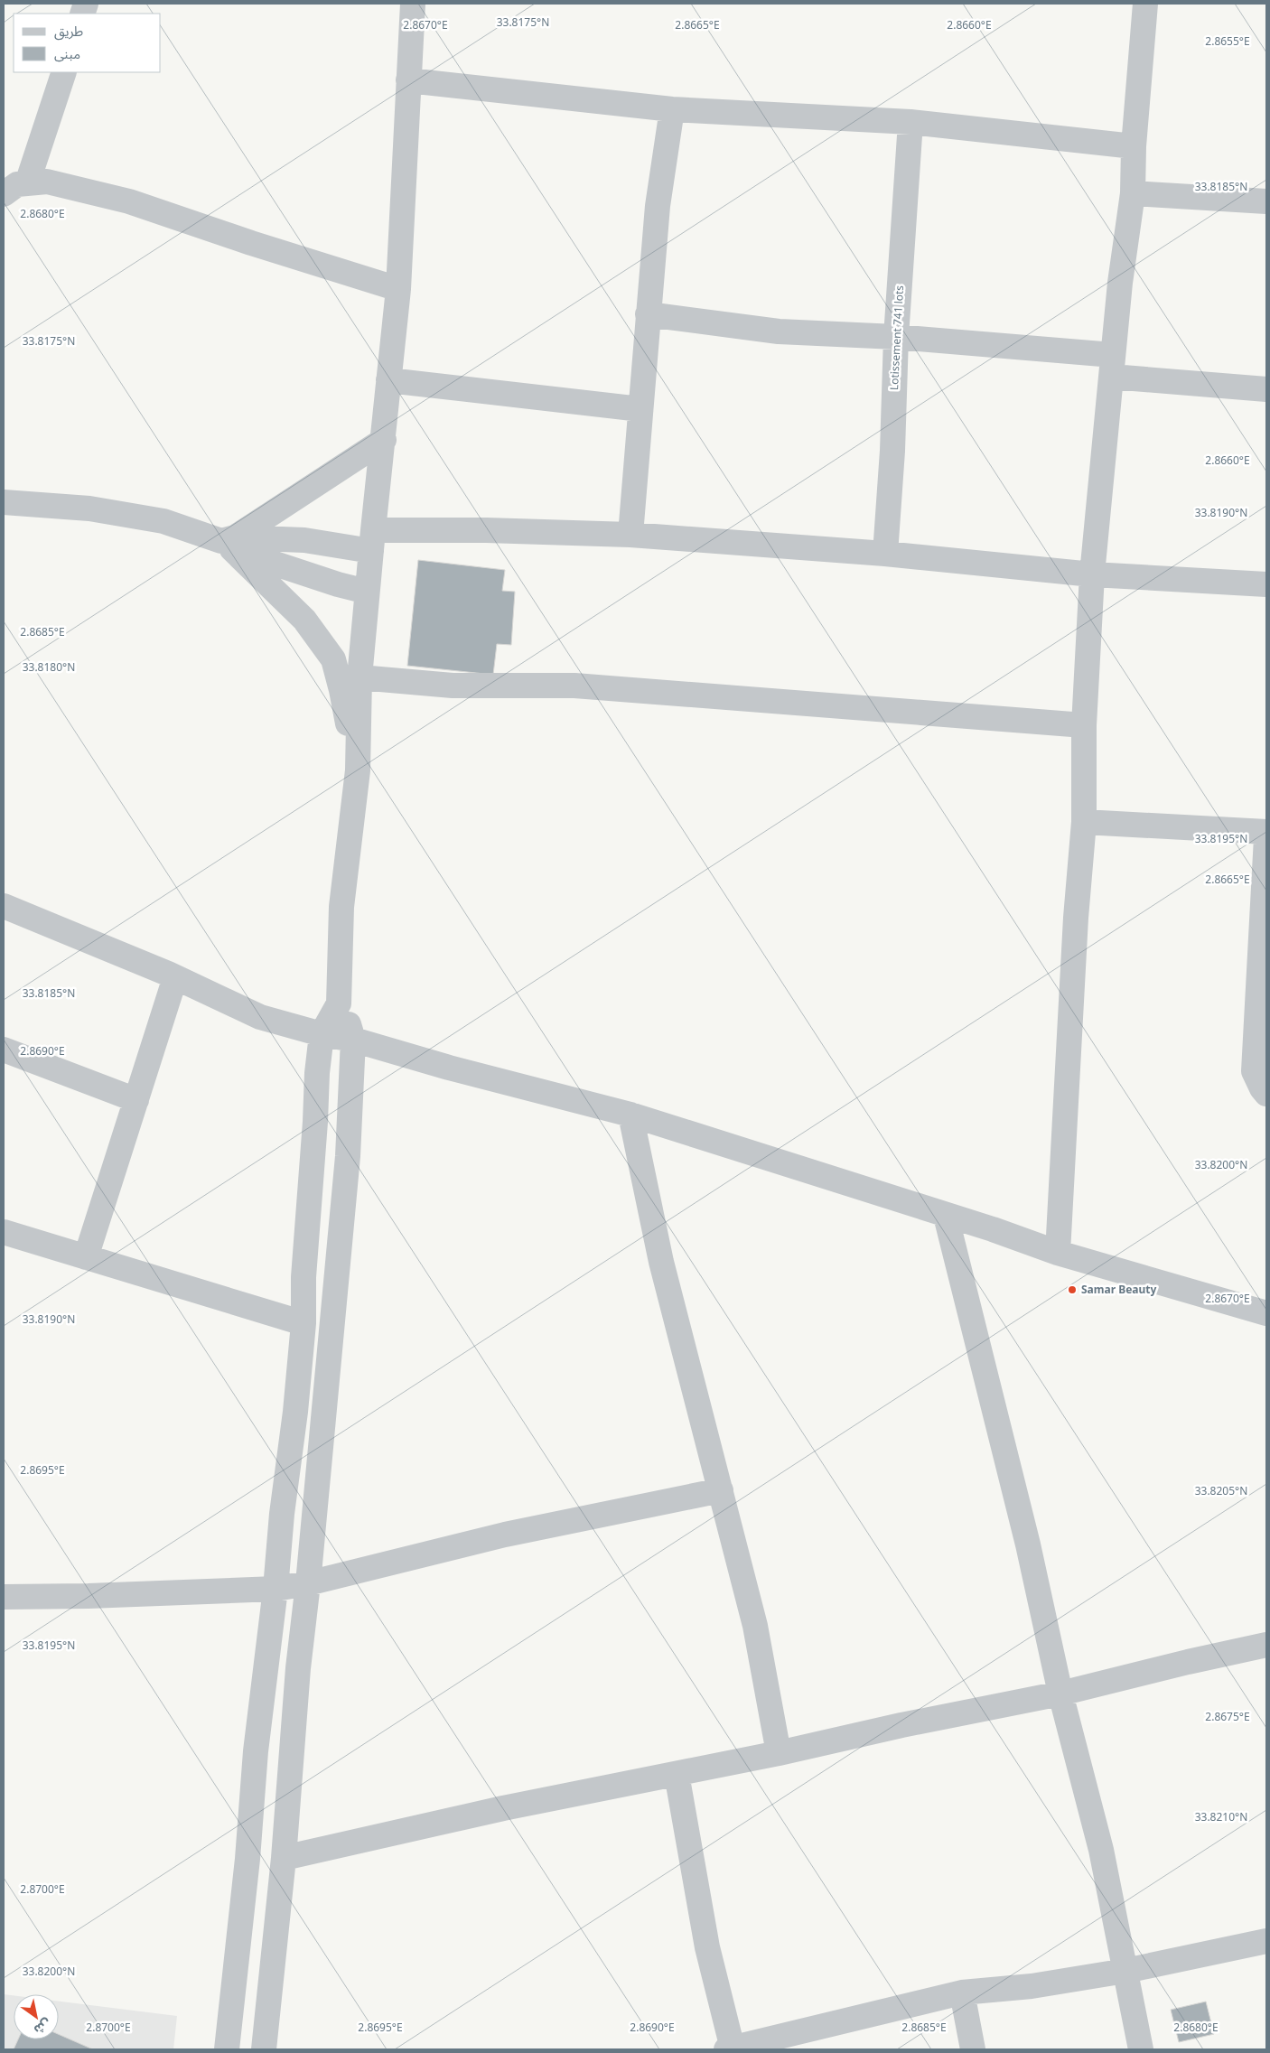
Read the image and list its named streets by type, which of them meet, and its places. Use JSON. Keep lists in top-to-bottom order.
{
  "streets": {
    "street": ["Lotissement 741 lots"]
  },
  "places": ["Samar Beauty"],
  "legend": ["طريق", "مبنى"],
  "north": "bottom right",
  "coordinates": [
    "33.8175°N",
    "2.8670°E",
    "2.8665°E",
    "2.8660°E",
    "2.8655°E",
    "33.8185°N",
    "2.8680°E",
    "33.8190°N",
    "2.8685°E",
    "33.8180°N",
    "33.8195°N",
    "2.8690°E",
    "33.8200°N",
    "2.8695°E",
    "33.8205°N",
    "2.8675°E",
    "33.8210°N",
    "2.8700°E"
  ]
}
